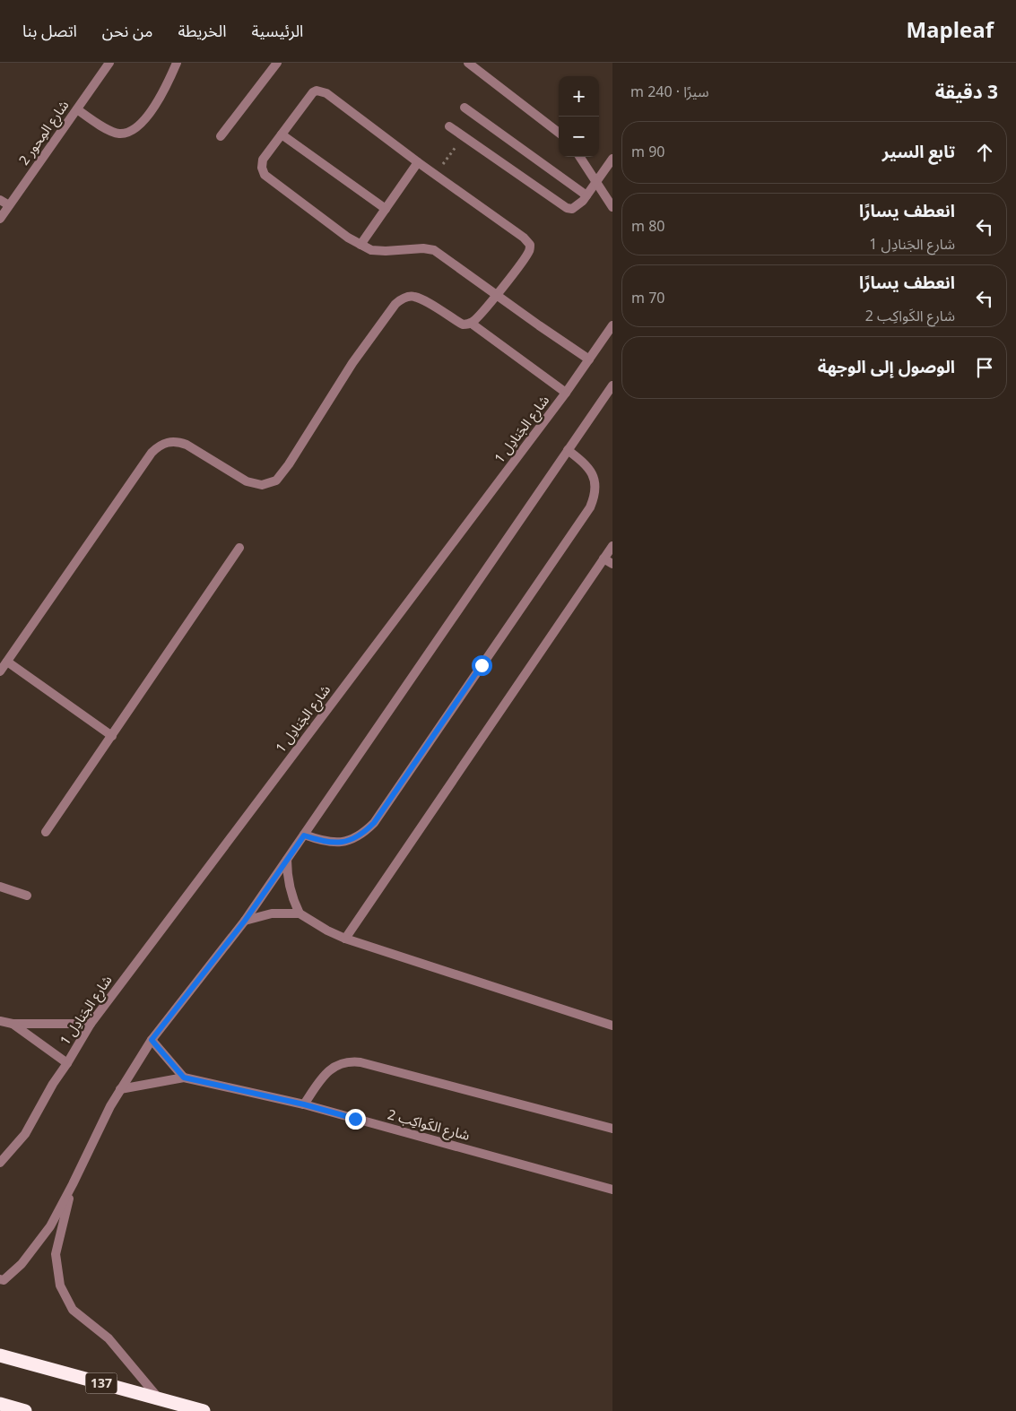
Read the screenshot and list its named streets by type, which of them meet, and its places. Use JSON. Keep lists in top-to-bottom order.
{
  "streets": {
    "highway": ["137"],
    "street": ["شارع المِحور 2", "شارع الجَنادِل 1", "شارع الكَواكِب 2"]
  },
  "page": {
    "header": "Mapleaf",
    "nav": [
      "الرئيسية",
      "الخريطة",
      "من نحن",
      "اتصل بنا"
    ],
    "heading": ["3 دقيقة", "سيرًا · 240 m"],
    "map_buttons": ["+", "−"],
    "list": [
      ["تابع السير", "90 m"],
      ["انعطف يسارًا", "شارع الجَنادِل 1", "80 m"],
      ["انعطف يسارًا", "شارع الكَواكِب 2", "70 m"],
      "الوصول إلى الوجهة"
    ]
  }
}
